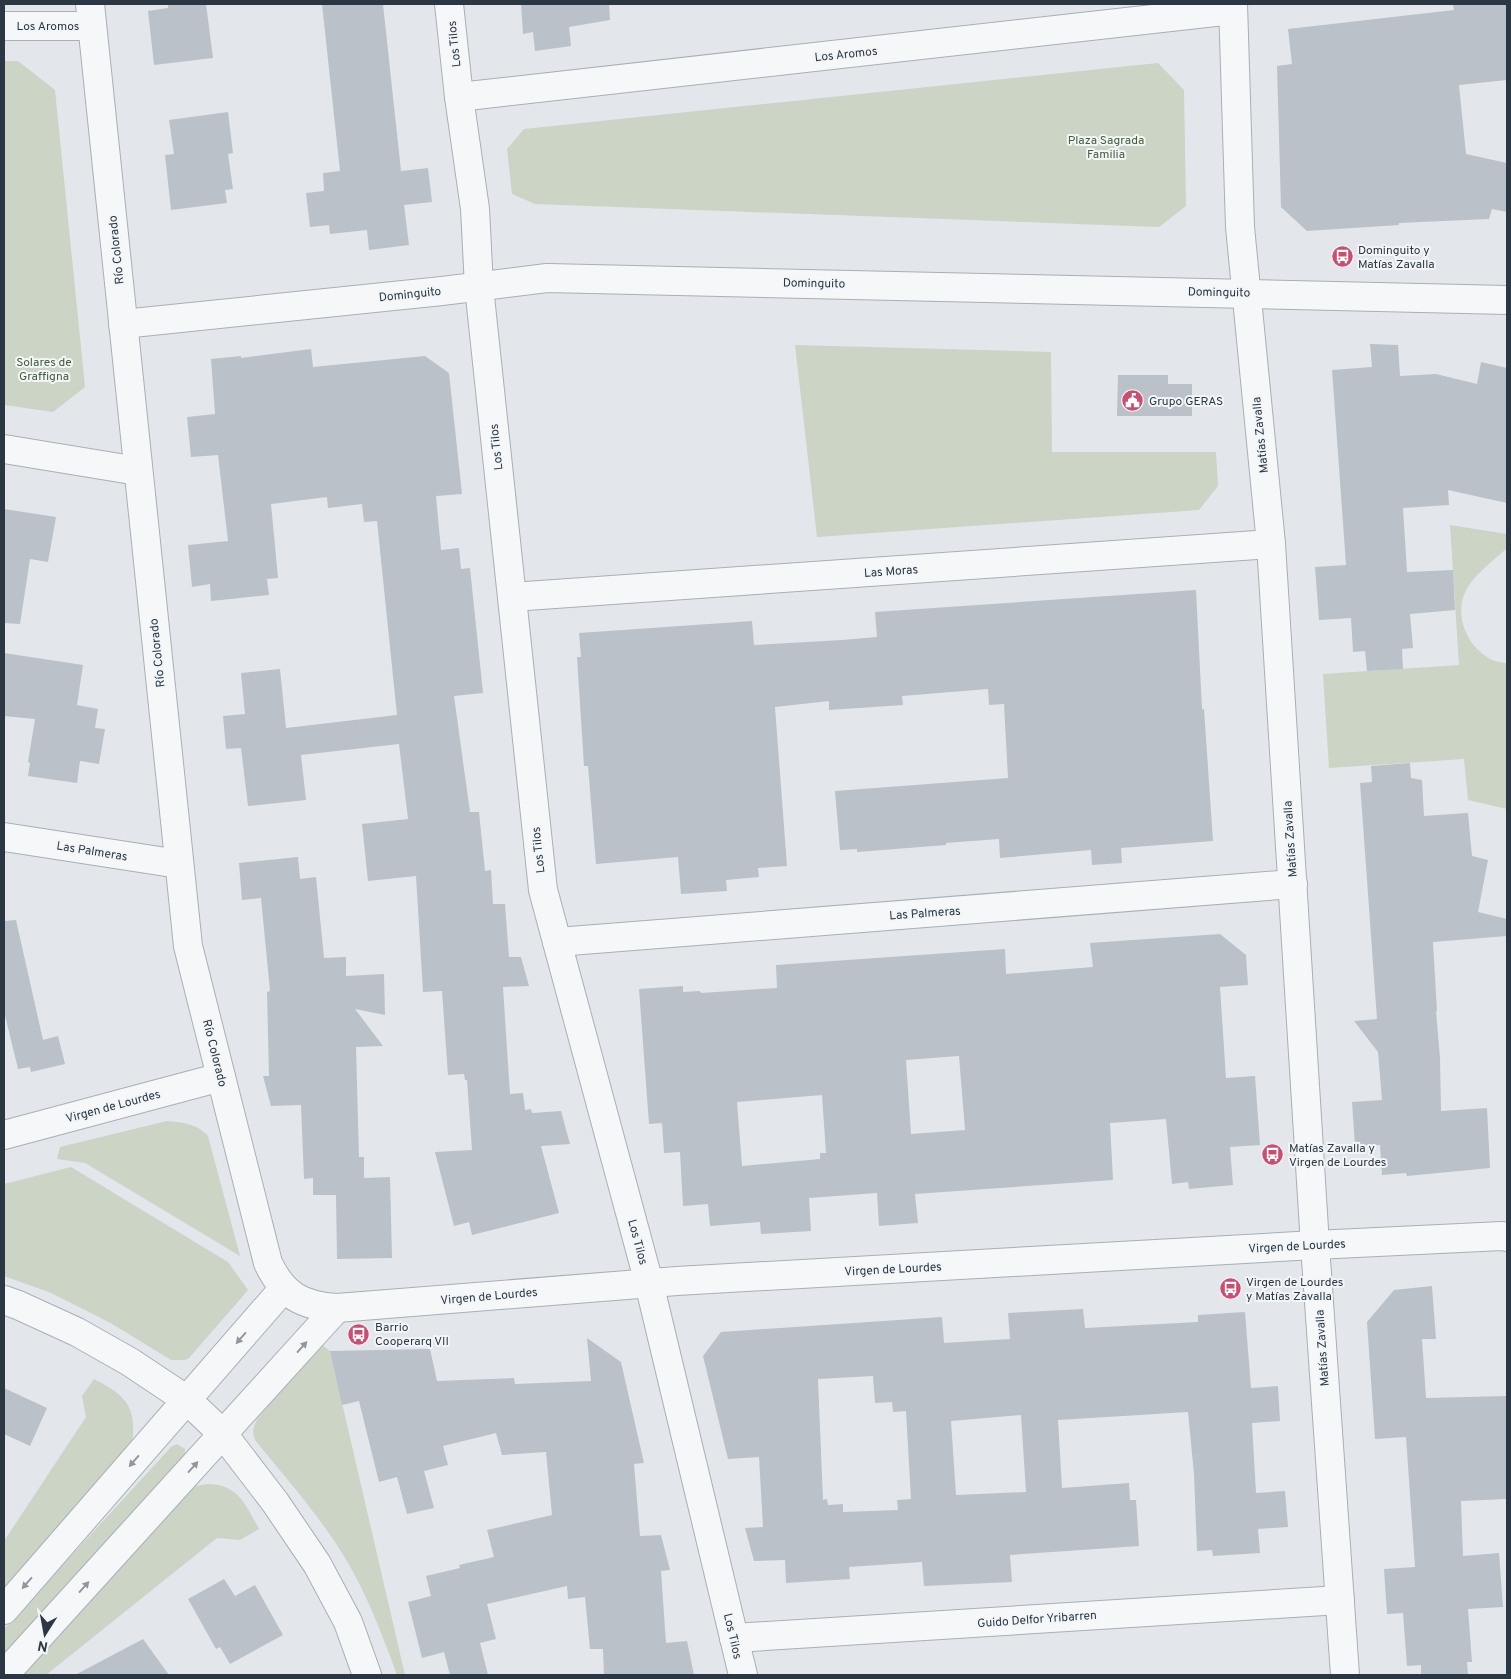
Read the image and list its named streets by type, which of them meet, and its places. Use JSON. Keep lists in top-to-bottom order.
{
  "streets": {
    "street": [
      "Los Aromos",
      "Los Tilos",
      "Río Colorado",
      "Dominguito",
      "Matías Zavalla",
      "Las Moras",
      "Las Palmeras",
      "Virgen de Lourdes",
      "Guido Delfor Yribarren"
    ]
  },
  "crossings": [
    ["Los Aromos", "Los Tilos"],
    ["Los Aromos", "Río Colorado"],
    ["Los Aromos", "Matías Zavalla"],
    ["Los Tilos", "Dominguito"],
    ["Los Tilos", "Las Moras"],
    ["Los Tilos", "Las Palmeras"],
    ["Los Tilos", "Virgen de Lourdes"],
    ["Los Tilos", "Guido Delfor Yribarren"],
    ["Río Colorado", "Dominguito"],
    ["Río Colorado", "Las Palmeras"],
    ["Río Colorado", "Virgen de Lourdes"],
    ["Dominguito", "Matías Zavalla"],
    ["Matías Zavalla", "Las Moras"],
    ["Matías Zavalla", "Las Palmeras"],
    ["Matías Zavalla", "Virgen de Lourdes"],
    ["Matías Zavalla", "Guido Delfor Yribarren"]
  ],
  "parks": ["Plaza Sagrada Familia", "Solares de Graffigna"],
  "places": {
    "bus stop": [
      "Dominguito y Matías Zavalla",
      "Matías Zavalla y Virgen de Lourdes",
      "Virgen de Lourdes y Matías Zavalla",
      "Barrio Cooperarq VII"
    ],
    "public building": ["Grupo GERAS"]
  },
  "north": "bottom"
}
